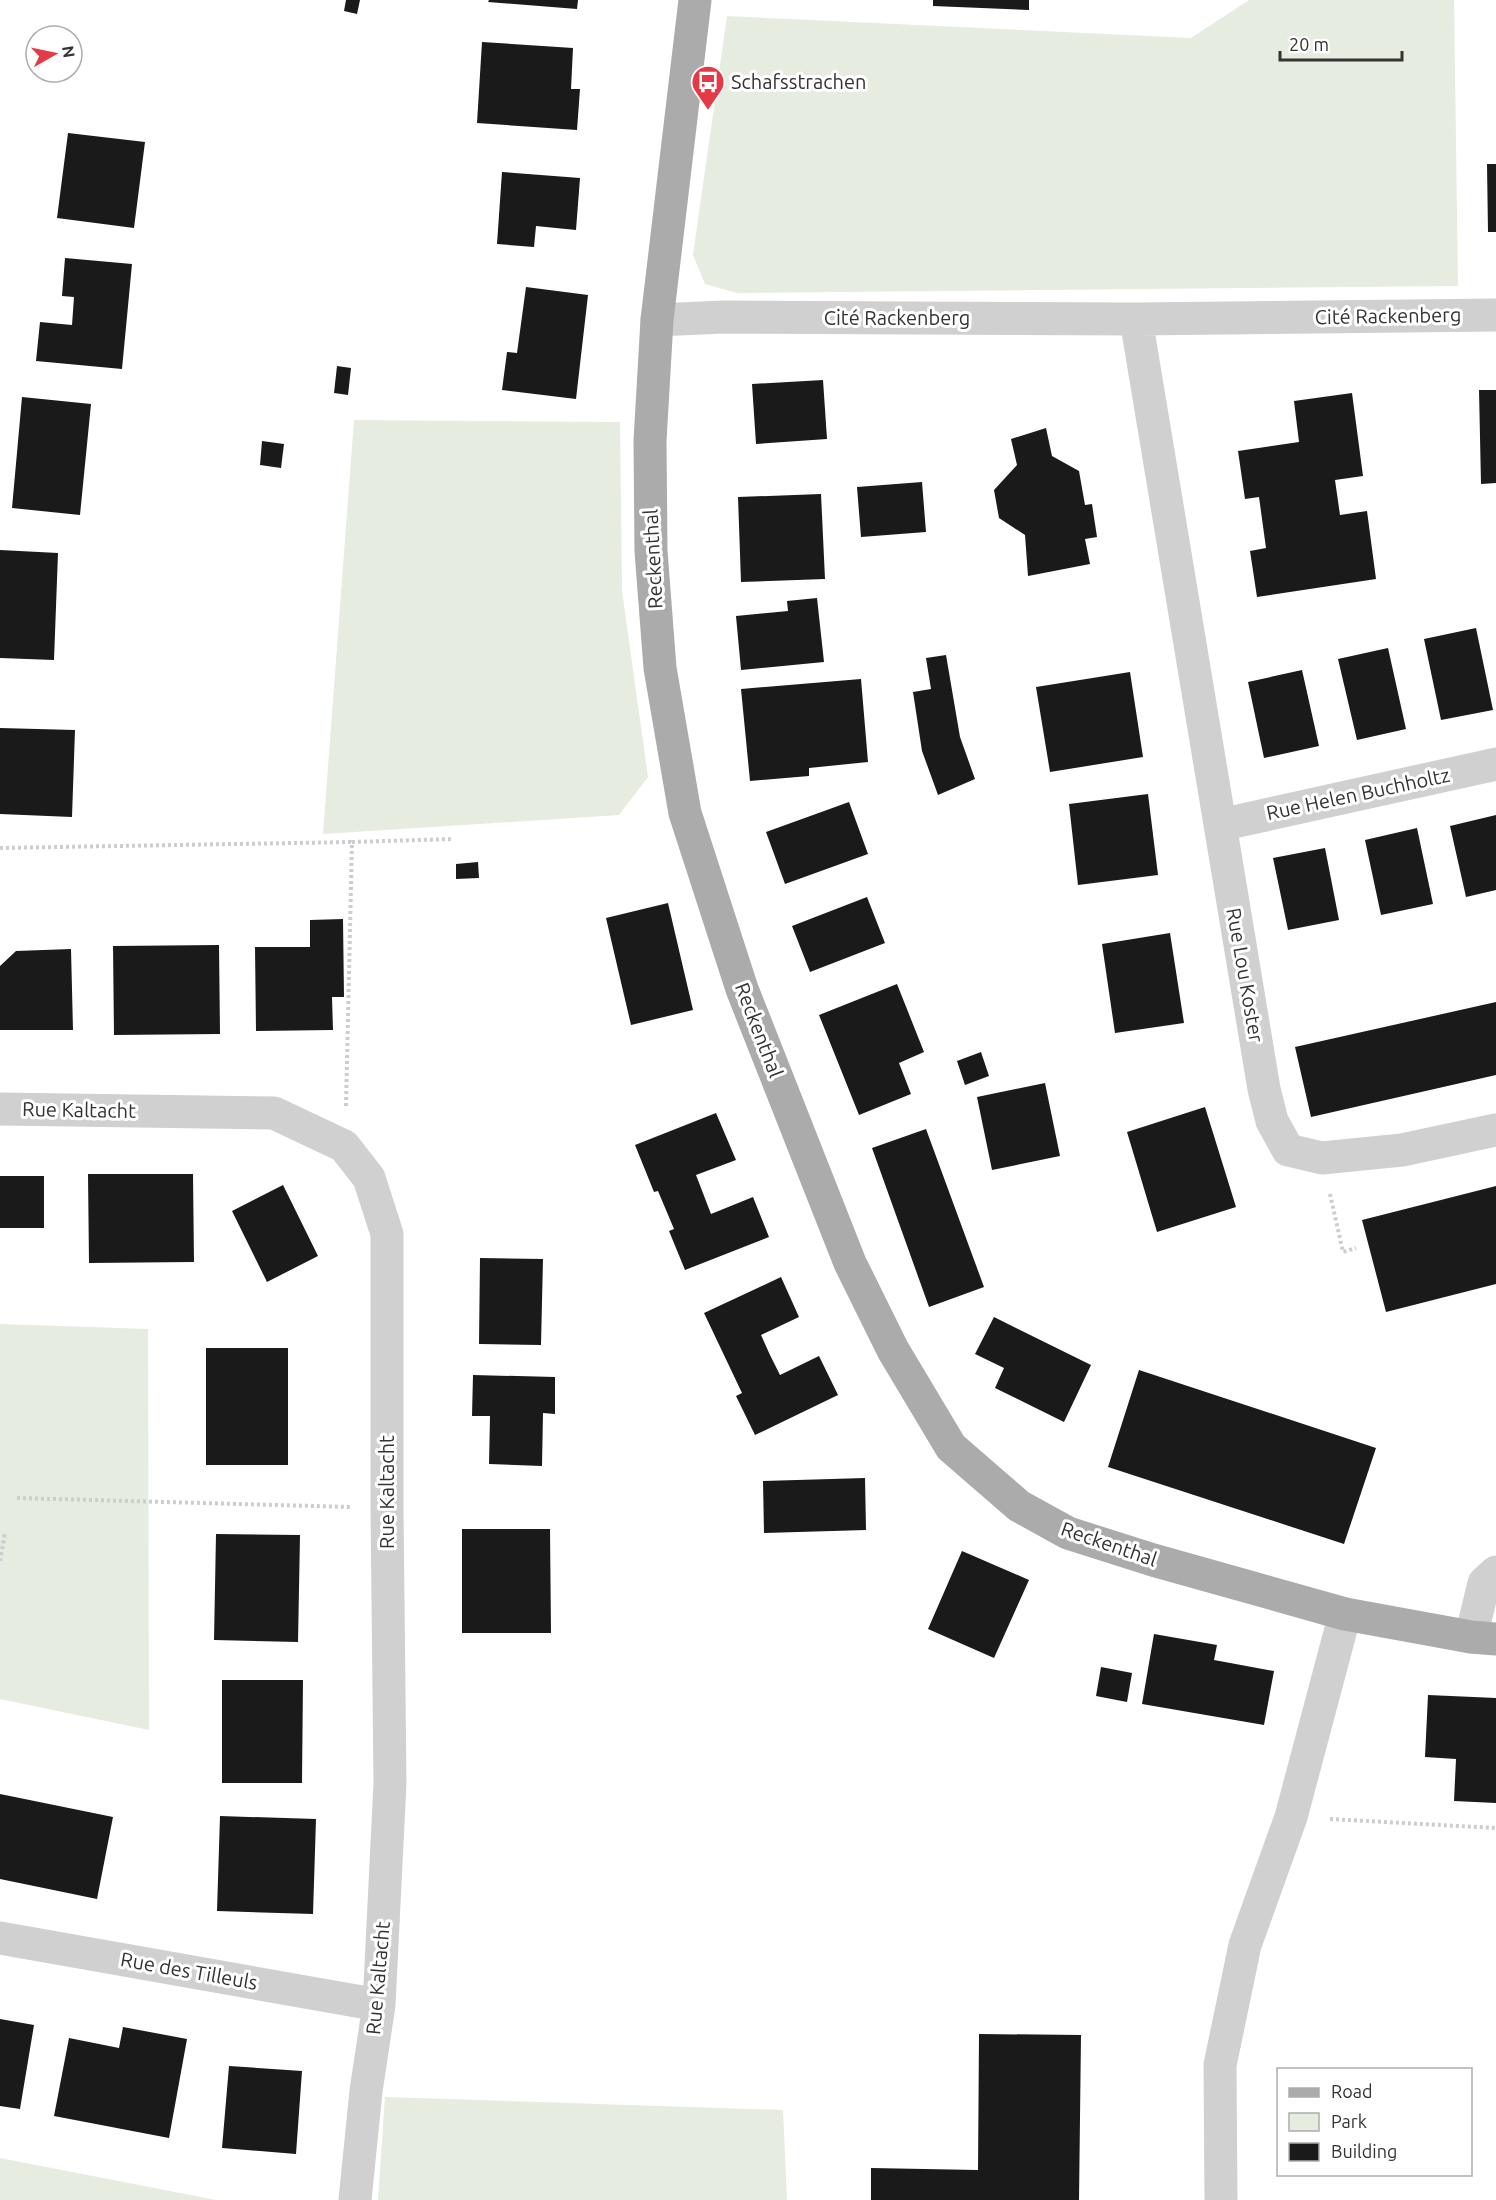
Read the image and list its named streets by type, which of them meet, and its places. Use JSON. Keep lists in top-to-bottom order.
{
  "streets": {
    "main road": ["Reckenthal"],
    "street": [
      "Cité Rackenberg",
      "Rue Helen Buchholtz",
      "Rue Lou Koster",
      "Rue Kaltacht",
      "Rue des Tilleuls"
    ]
  },
  "crossings": [
    ["Cité Rackenberg", "Reckenthal"],
    ["Cité Rackenberg", "Rue Lou Koster"],
    ["Rue Helen Buchholtz", "Rue Lou Koster"],
    ["Rue Kaltacht", "Rue des Tilleuls"]
  ],
  "places": {
    "bus stop": ["Schafsstrachen"]
  },
  "legend": ["Road", "Park", "Building"],
  "scale_bar": "20 m",
  "north": "right"
}
